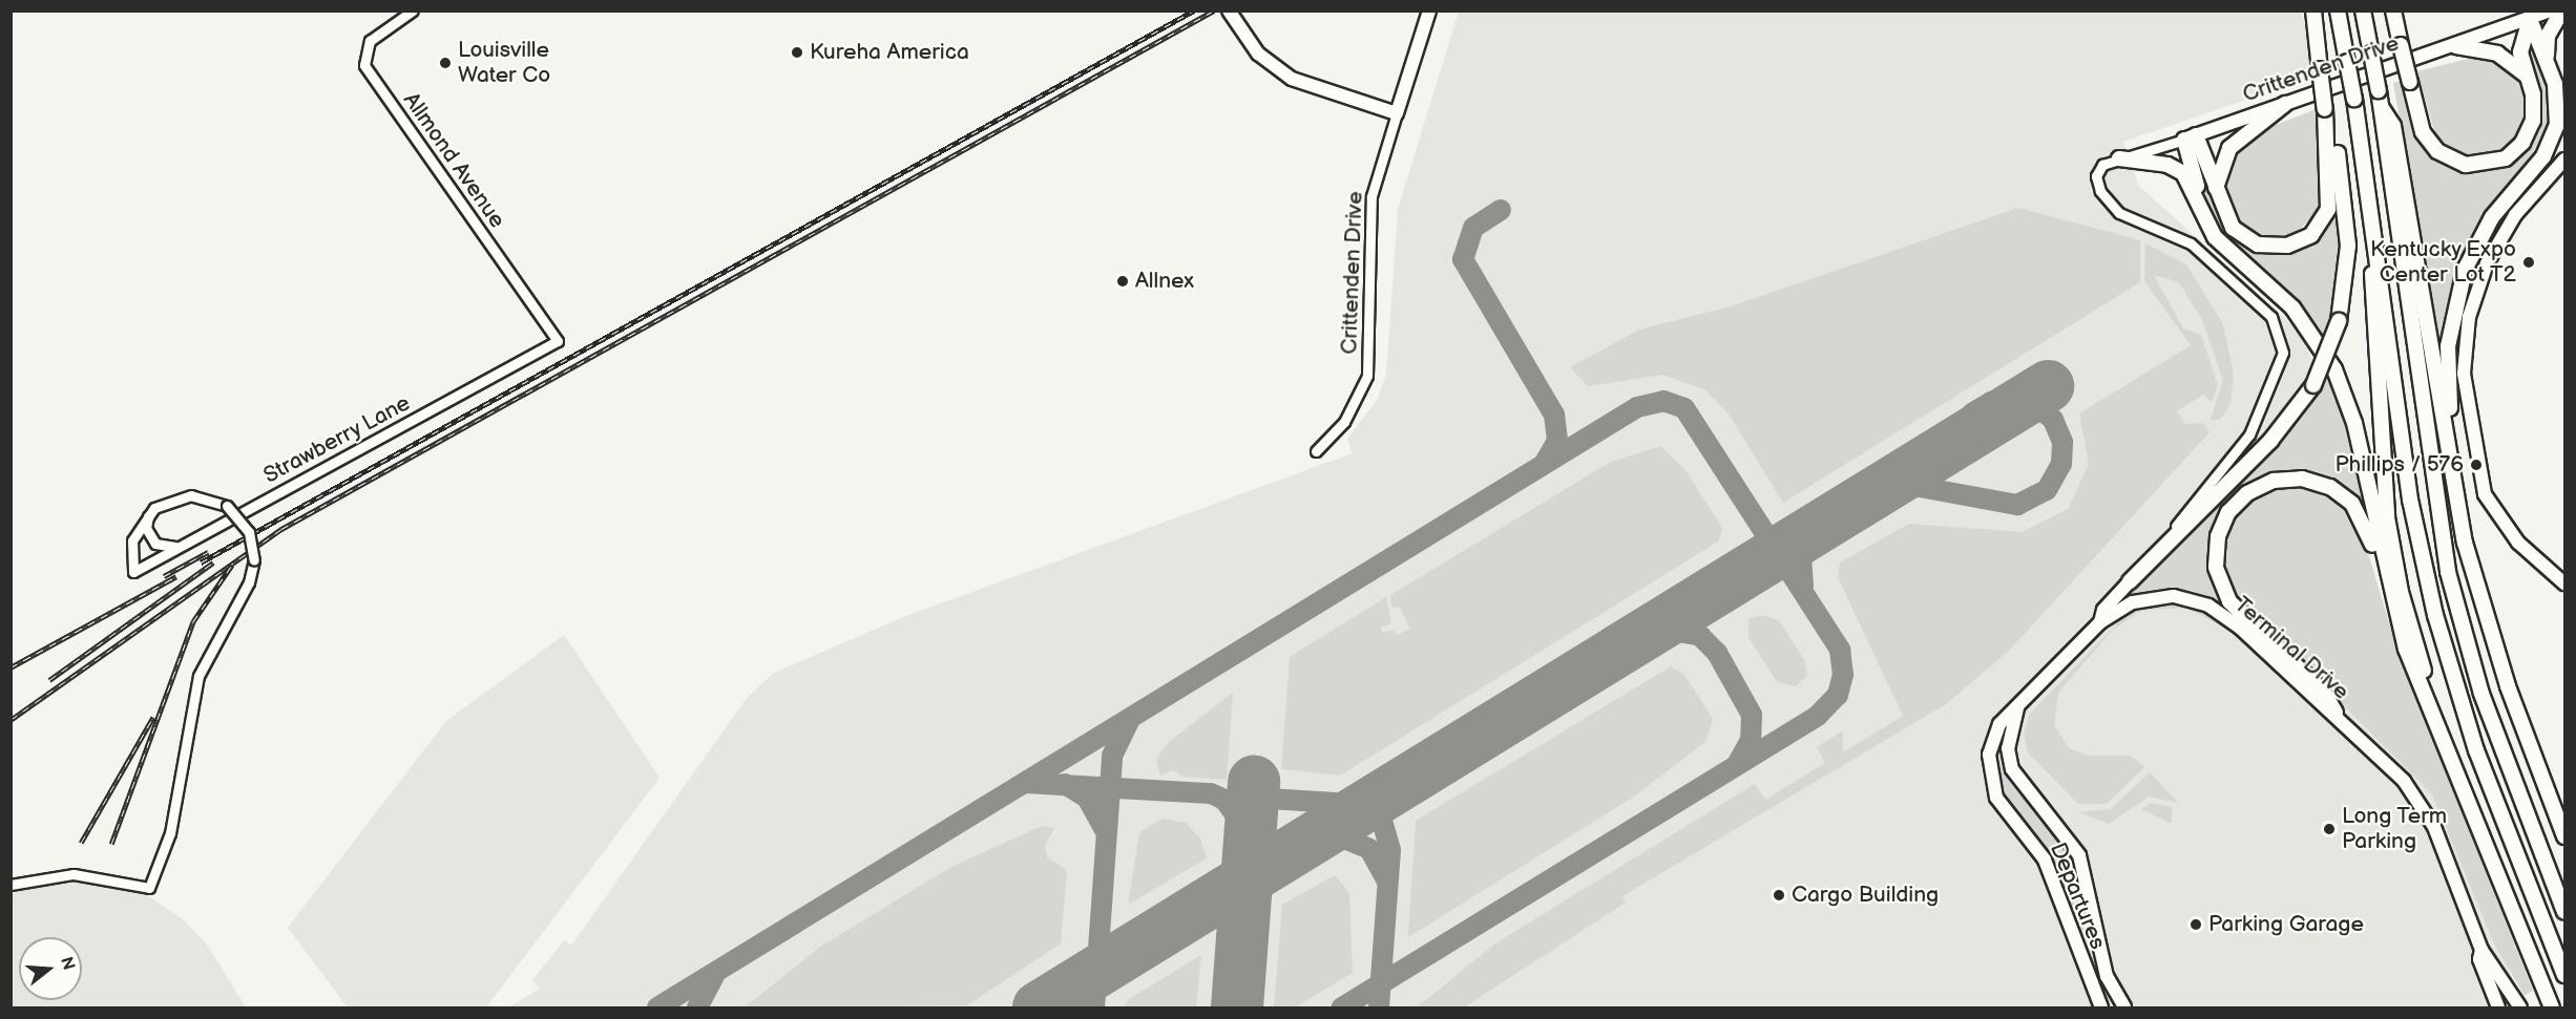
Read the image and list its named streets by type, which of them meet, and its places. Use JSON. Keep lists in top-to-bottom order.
{
  "streets": {
    "main road": ["Crittenden Drive", "Terminal Drive", "Departures"],
    "street": ["Allmond Avenue", "Strawberry Lane"]
  },
  "crossings": [
    ["Allmond Avenue", "Strawberry Lane"],
    ["Terminal Drive", "Departures"]
  ],
  "places": [
    "Kureha America",
    "Louisville Water Co",
    "Kentucky Expo Center Lot T2",
    "Allnex",
    "Phillips / 576",
    "Long Term Parking",
    "Cargo Building",
    "Parking Garage"
  ],
  "north": "right"
}
